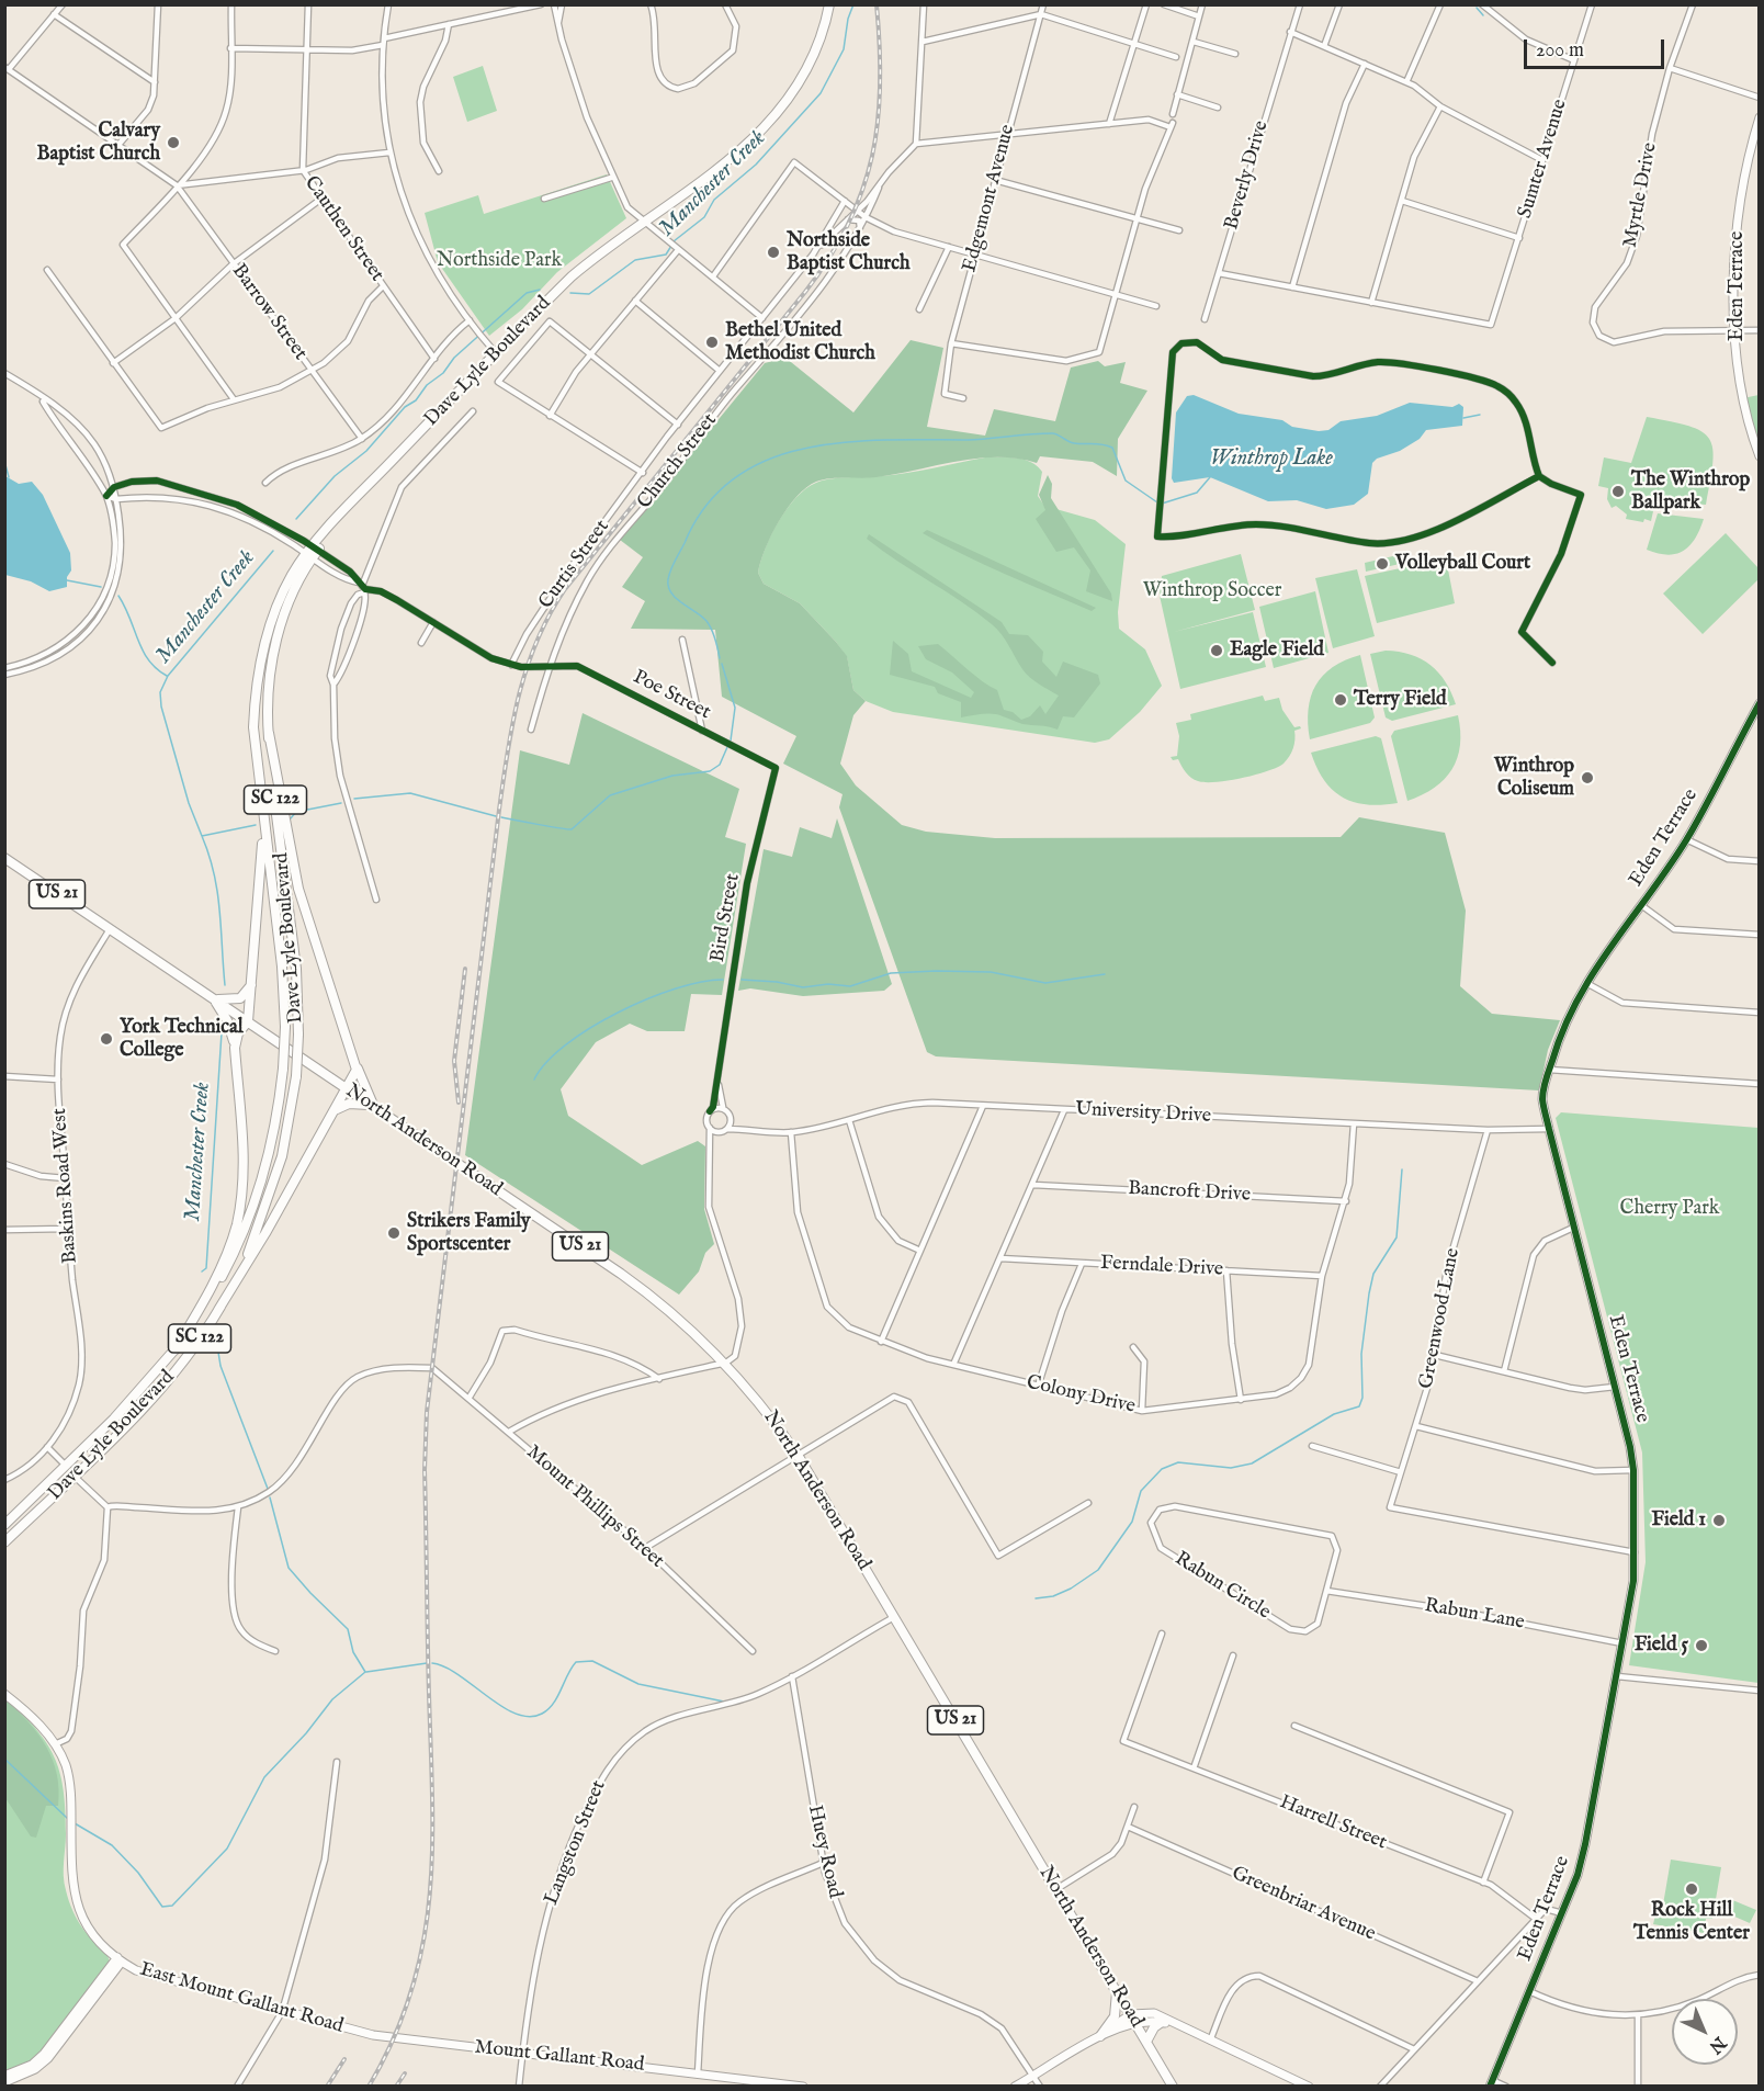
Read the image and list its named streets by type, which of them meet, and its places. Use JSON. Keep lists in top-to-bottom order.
{
  "streets": {
    "main road": [
      "Dave Lyle Boulevard",
      "SC 122",
      "US 21",
      "North Anderson Road"
    ],
    "street": [
      "Sumter Avenue",
      "Beverly Drive",
      "Myrtle Drive",
      "Edgemont Avenue",
      "Cauthen Street",
      "Eden Terrace",
      "Barrow Street",
      "Church Street",
      "Curtis Street",
      "Poe Street",
      "Bird Street",
      "University Drive",
      "Baskins Road West",
      "Bancroft Drive",
      "Ferndale Drive",
      "Greenwood Lane",
      "Colony Drive",
      "Mount Phillips Street",
      "Rabun Circle",
      "Rabun Lane",
      "Harrell Street",
      "Langston Street",
      "Huey Road",
      "Greenbriar Avenue",
      "East Mount Gallant Road",
      "Mount Gallant Road"
    ]
  },
  "crossings": [
    ["Myrtle Drive", "Eden Terrace"],
    ["Eden Terrace", "University Drive"],
    ["Eden Terrace", "Greenwood Lane"],
    ["Eden Terrace", "Rabun Lane"],
    ["Dave Lyle Boulevard", "Poe Street"],
    ["Church Street", "Curtis Street"],
    ["Church Street", "Poe Street"],
    ["Curtis Street", "Poe Street"],
    ["Poe Street", "Bird Street"],
    ["US 21", "North Anderson Road"],
    ["US 21", "Baskins Road West"],
    ["Bird Street", "University Drive"],
    ["Bird Street", "North Anderson Road"],
    ["University Drive", "Greenwood Lane"],
    ["University Drive", "Colony Drive"],
    ["North Anderson Road", "Langston Street"],
    ["Bancroft Drive", "Colony Drive"],
    ["Ferndale Drive", "Colony Drive"],
    ["Rabun Circle", "Rabun Lane"],
    ["Langston Street", "Huey Road"],
    ["Langston Street", "Mount Gallant Road"],
    ["East Mount Gallant Road", "Mount Gallant Road"]
  ],
  "water": ["Manchester Creek", "Winthrop Lake"],
  "parks": ["Northside Park", "Winthrop Soccer", "Cherry Park"],
  "places": [
    "Calvary Baptist Church",
    "Northside Baptist Church",
    "Bethel United Methodist Church",
    "The Winthrop Ballpark",
    "Volleyball Court",
    "Eagle Field",
    "Terry Field",
    "Winthrop Coliseum",
    "York Technical College",
    "Strikers Family Sportscenter",
    "Field 1",
    "Field 5",
    "Rock Hill Tennis Center"
  ],
  "scale_bar": "200 m",
  "north": "bottom right"
}
